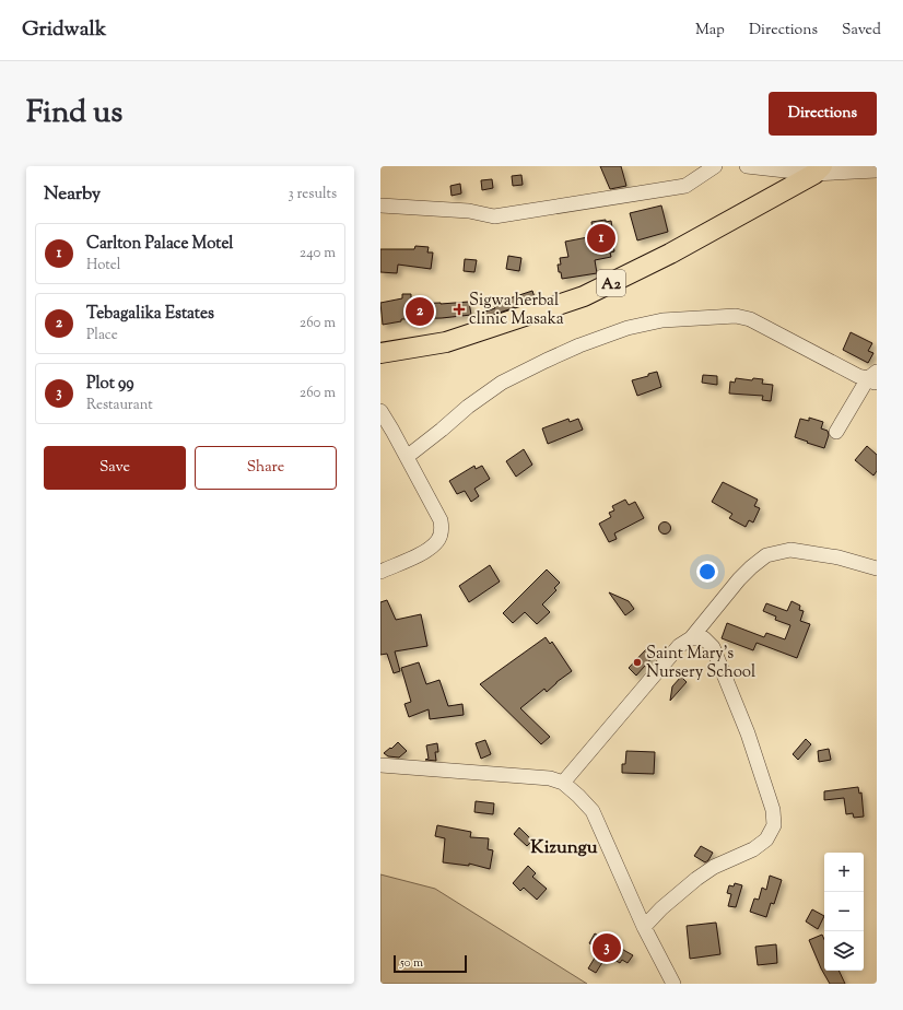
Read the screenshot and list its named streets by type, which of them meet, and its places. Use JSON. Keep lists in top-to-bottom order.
{
  "streets": {
    "highway": ["A2"]
  },
  "districts": ["Kizungu"],
  "places": {
    "health": ["Sigwa herbal clinic Masaka"],
    "other": ["Saint Mary's Nursery School"]
  },
  "scale_bar": "50 m",
  "page": {
    "header": "Gridwalk",
    "nav": ["Map", "Directions", "Saved"],
    "title": "Find us",
    "buttons": [
      "Directions",
      ["Save", "Share"]
    ],
    "heading": ["Nearby", "3 results"],
    "pins": ["1", "2", "3"],
    "list": [
      {
        "mark": "1",
        "name": "Carlton Palace Motel",
        "note": "Hotel",
        "value": "240 m"
      },
      {
        "mark": "2",
        "name": "Tebagalika Estates",
        "note": "Place",
        "value": "260 m"
      },
      {
        "mark": "3",
        "name": "Plot 99",
        "note": "Restaurant",
        "value": "260 m"
      }
    ],
    "map_buttons": ["+", "−"],
    "scale": "50 m"
  }
}
